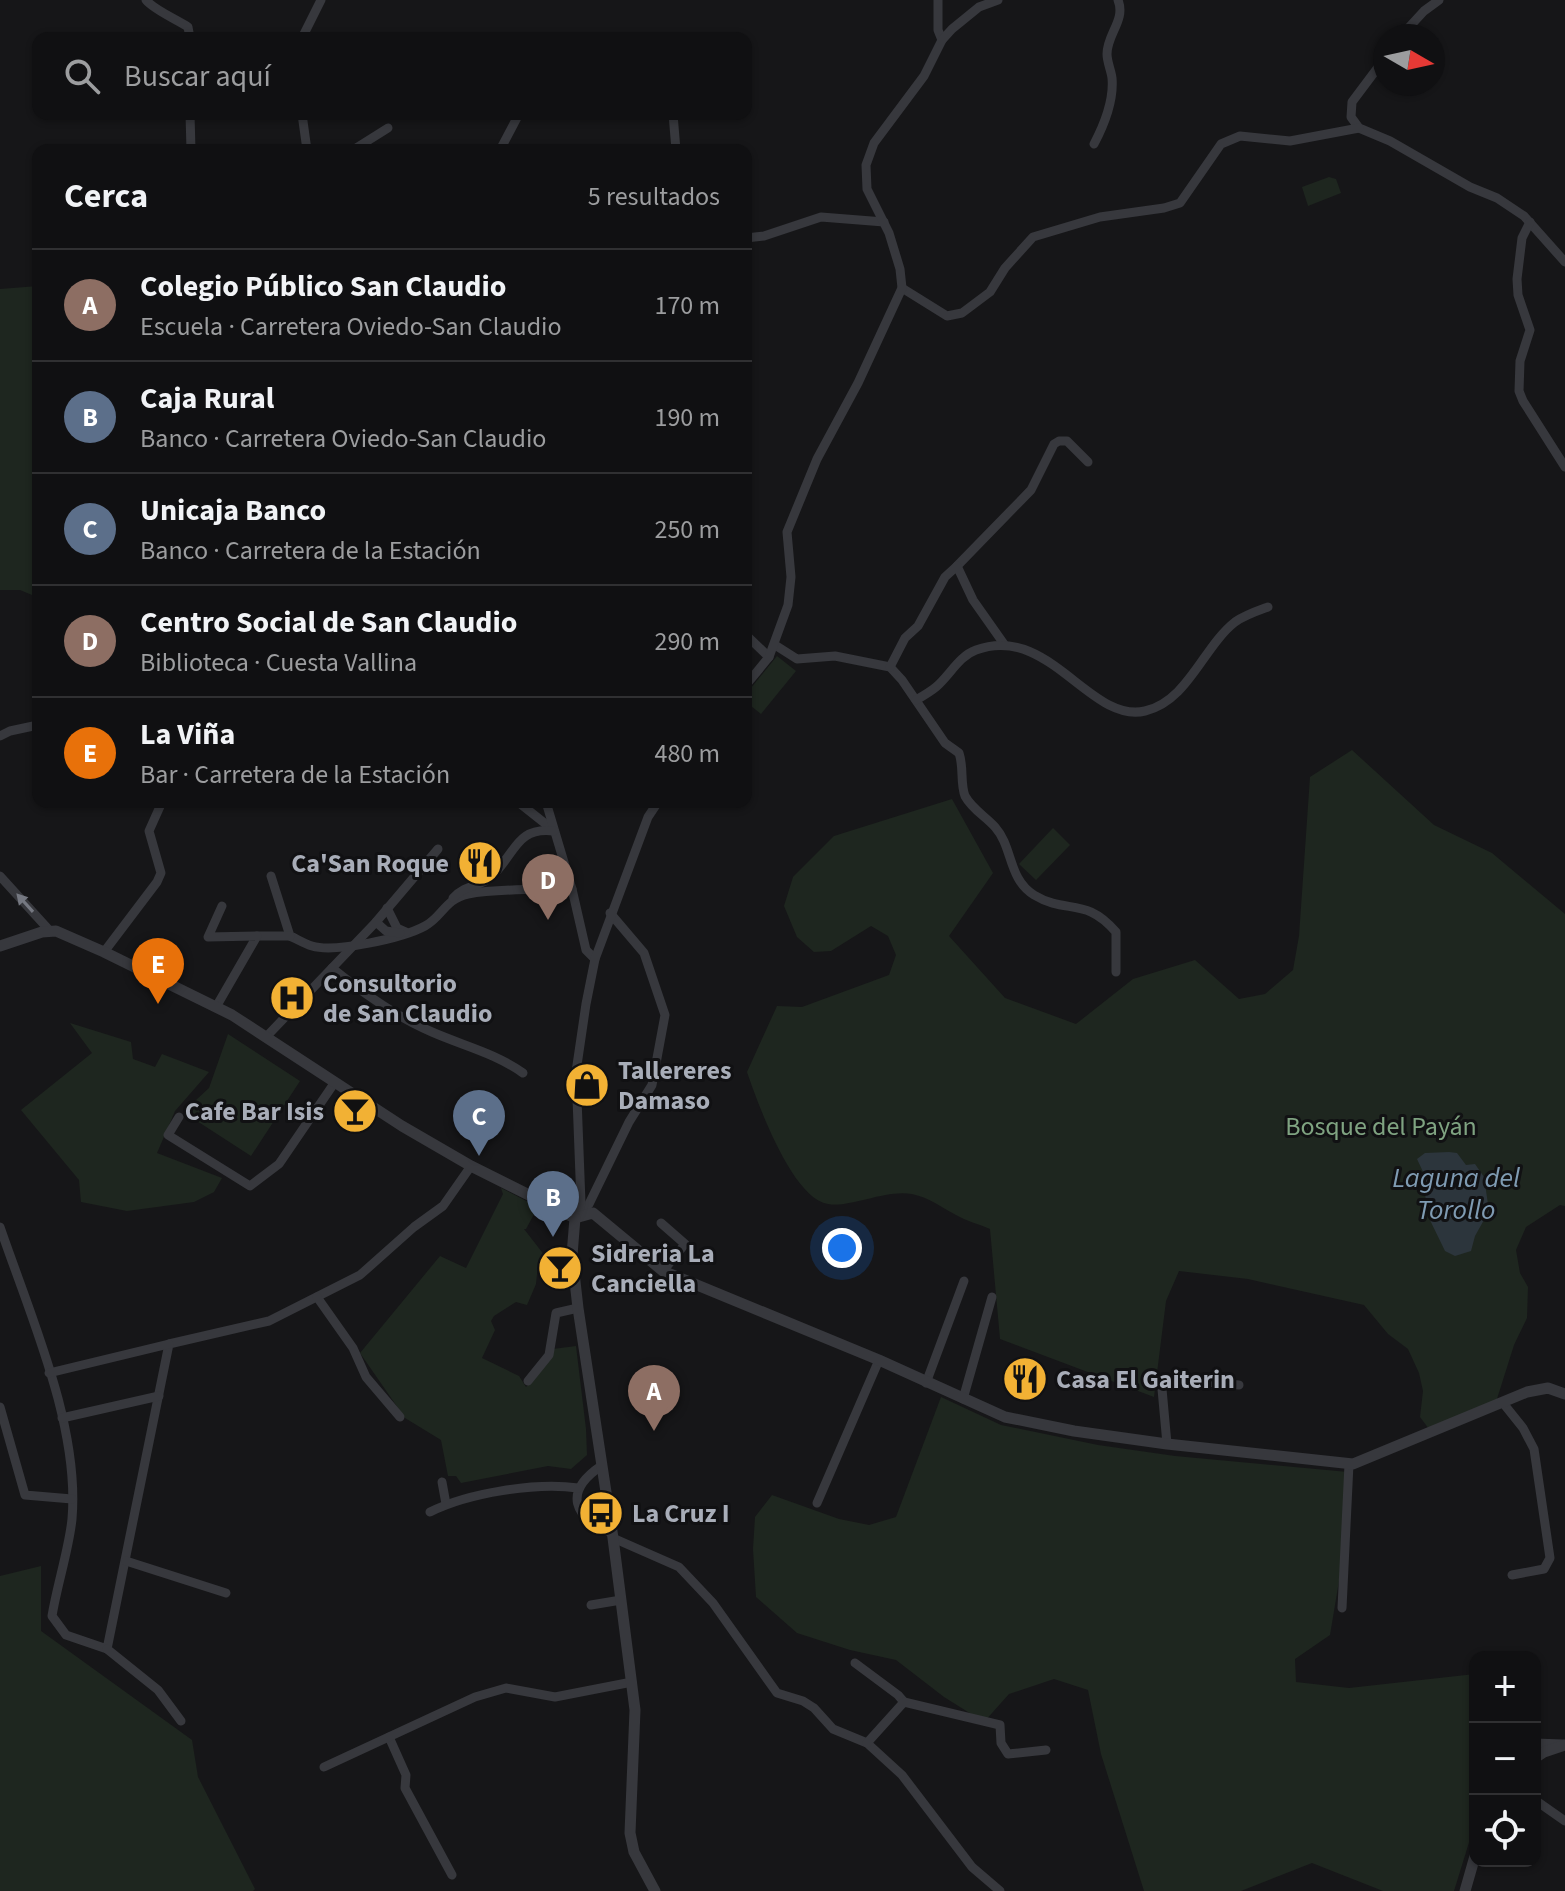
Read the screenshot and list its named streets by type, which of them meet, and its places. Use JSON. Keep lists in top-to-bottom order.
{
  "water": ["Laguna del Torollo"],
  "parks": ["Bosque del Payán"],
  "places": {
    "restaurant": ["Ca'San Roque", "Casa El Gaiterin"],
    "hospital": ["Consultorio de San Claudio"],
    "shop": ["Tallereres Damaso"],
    "bar": ["Cafe Bar Isis", "Sidreria La Canciella"],
    "bus stop": ["La Cruz I"]
  },
  "north": "right",
  "page": {
    "search": "Buscar aquí",
    "heading": ["Cerca", "5 resultados"],
    "list": [
      {
        "mark": "A",
        "name": "Colegio Público San Claudio",
        "note": "Escuela · Carretera Oviedo-San Claudio",
        "value": "170 m"
      },
      {
        "mark": "B",
        "name": "Caja Rural",
        "note": "Banco · Carretera Oviedo-San Claudio",
        "value": "190 m"
      },
      {
        "mark": "C",
        "name": "Unicaja Banco",
        "note": "Banco · Carretera de la Estación",
        "value": "250 m"
      },
      {
        "mark": "D",
        "name": "Centro Social de San Claudio",
        "note": "Biblioteca · Cuesta Vallina",
        "value": "290 m"
      },
      {
        "mark": "E",
        "name": "La Viña",
        "note": "Bar · Carretera de la Estación",
        "value": "480 m"
      }
    ],
    "pins": [
      "D",
      "E",
      "C",
      "B",
      "A"
    ],
    "map_buttons": ["+", "−"]
  }
}
